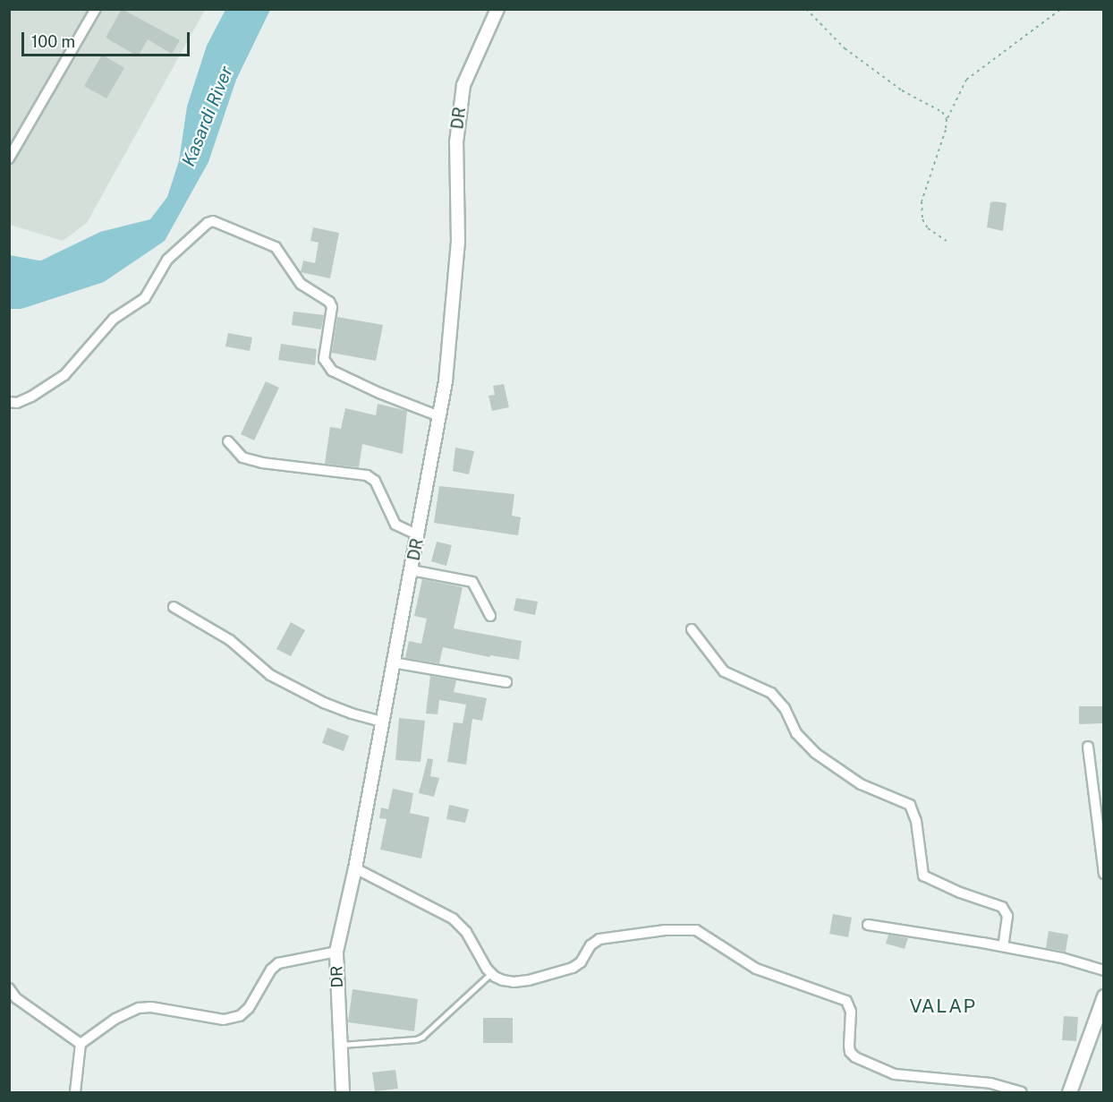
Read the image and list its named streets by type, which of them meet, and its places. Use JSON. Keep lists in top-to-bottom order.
{
  "streets": {
    "street": ["DR"]
  },
  "districts": ["VALAP"],
  "water": ["Kasardi River"],
  "scale_bar": "100 m"
}
